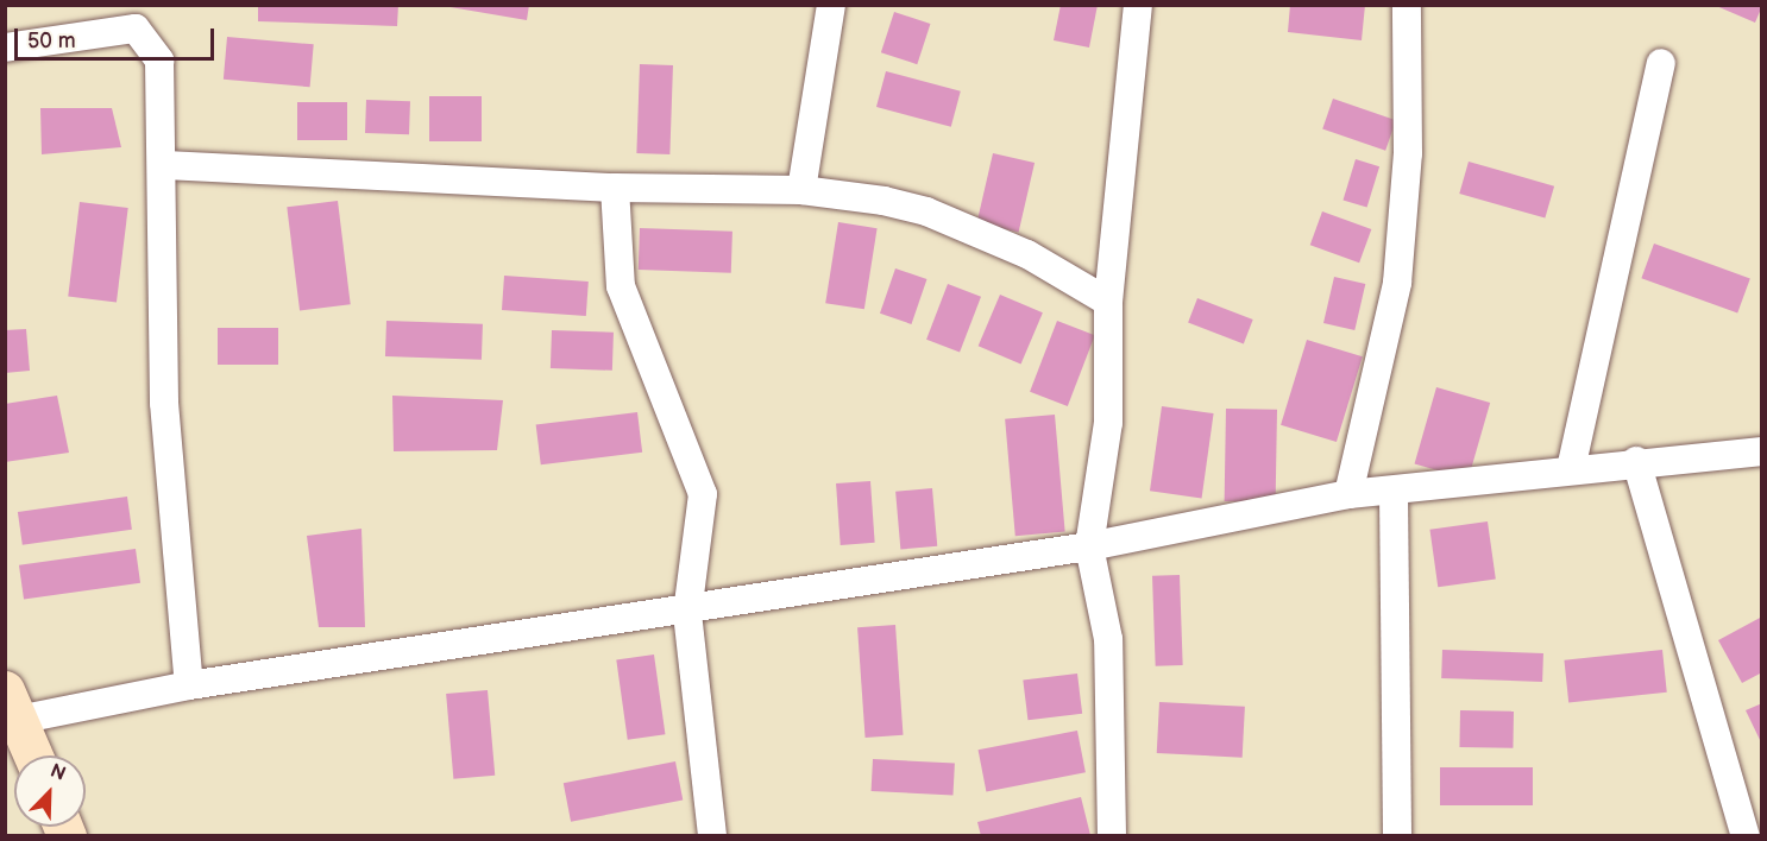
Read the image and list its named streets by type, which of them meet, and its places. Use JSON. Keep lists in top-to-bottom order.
{
  "scale_bar": "50 m",
  "north": "top right"
}
